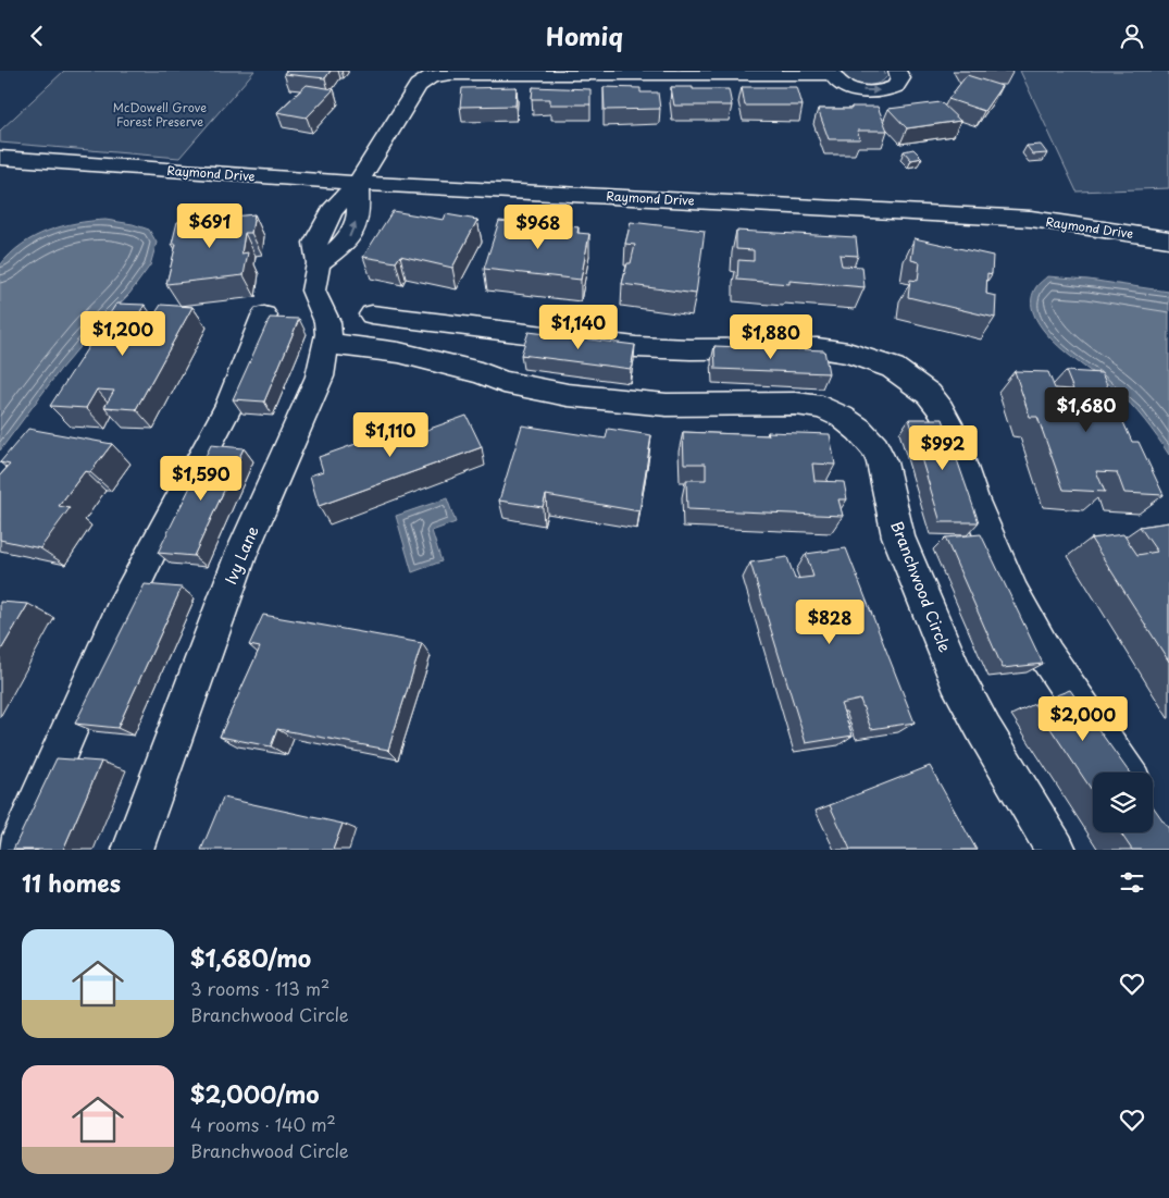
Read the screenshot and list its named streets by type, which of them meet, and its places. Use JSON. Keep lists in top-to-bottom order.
{
  "streets": {
    "street": ["Raymond Drive", "Ivy Lane", "Branchwood Circle"]
  },
  "crossings": [
    ["Raymond Drive", "Ivy Lane"],
    ["Ivy Lane", "Branchwood Circle"]
  ],
  "parks": ["McDowell Grove Forest Preserve"],
  "page": {
    "header": "Homiq",
    "price": [
      "$691",
      "$968",
      "$1,140",
      "$1,200",
      "$1,880",
      "$1,680",
      "$1,110",
      "$992",
      "$1,590",
      "$828",
      "$2,000"
    ],
    "heading": "11 homes",
    "list": [
      {
        "name": "$1,680/mo",
        "note": "3 rooms · 113 m² · Branchwood Circle"
      },
      {
        "name": "$2,000/mo",
        "note": "4 rooms · 140 m² · Branchwood Circle"
      }
    ]
  }
}
